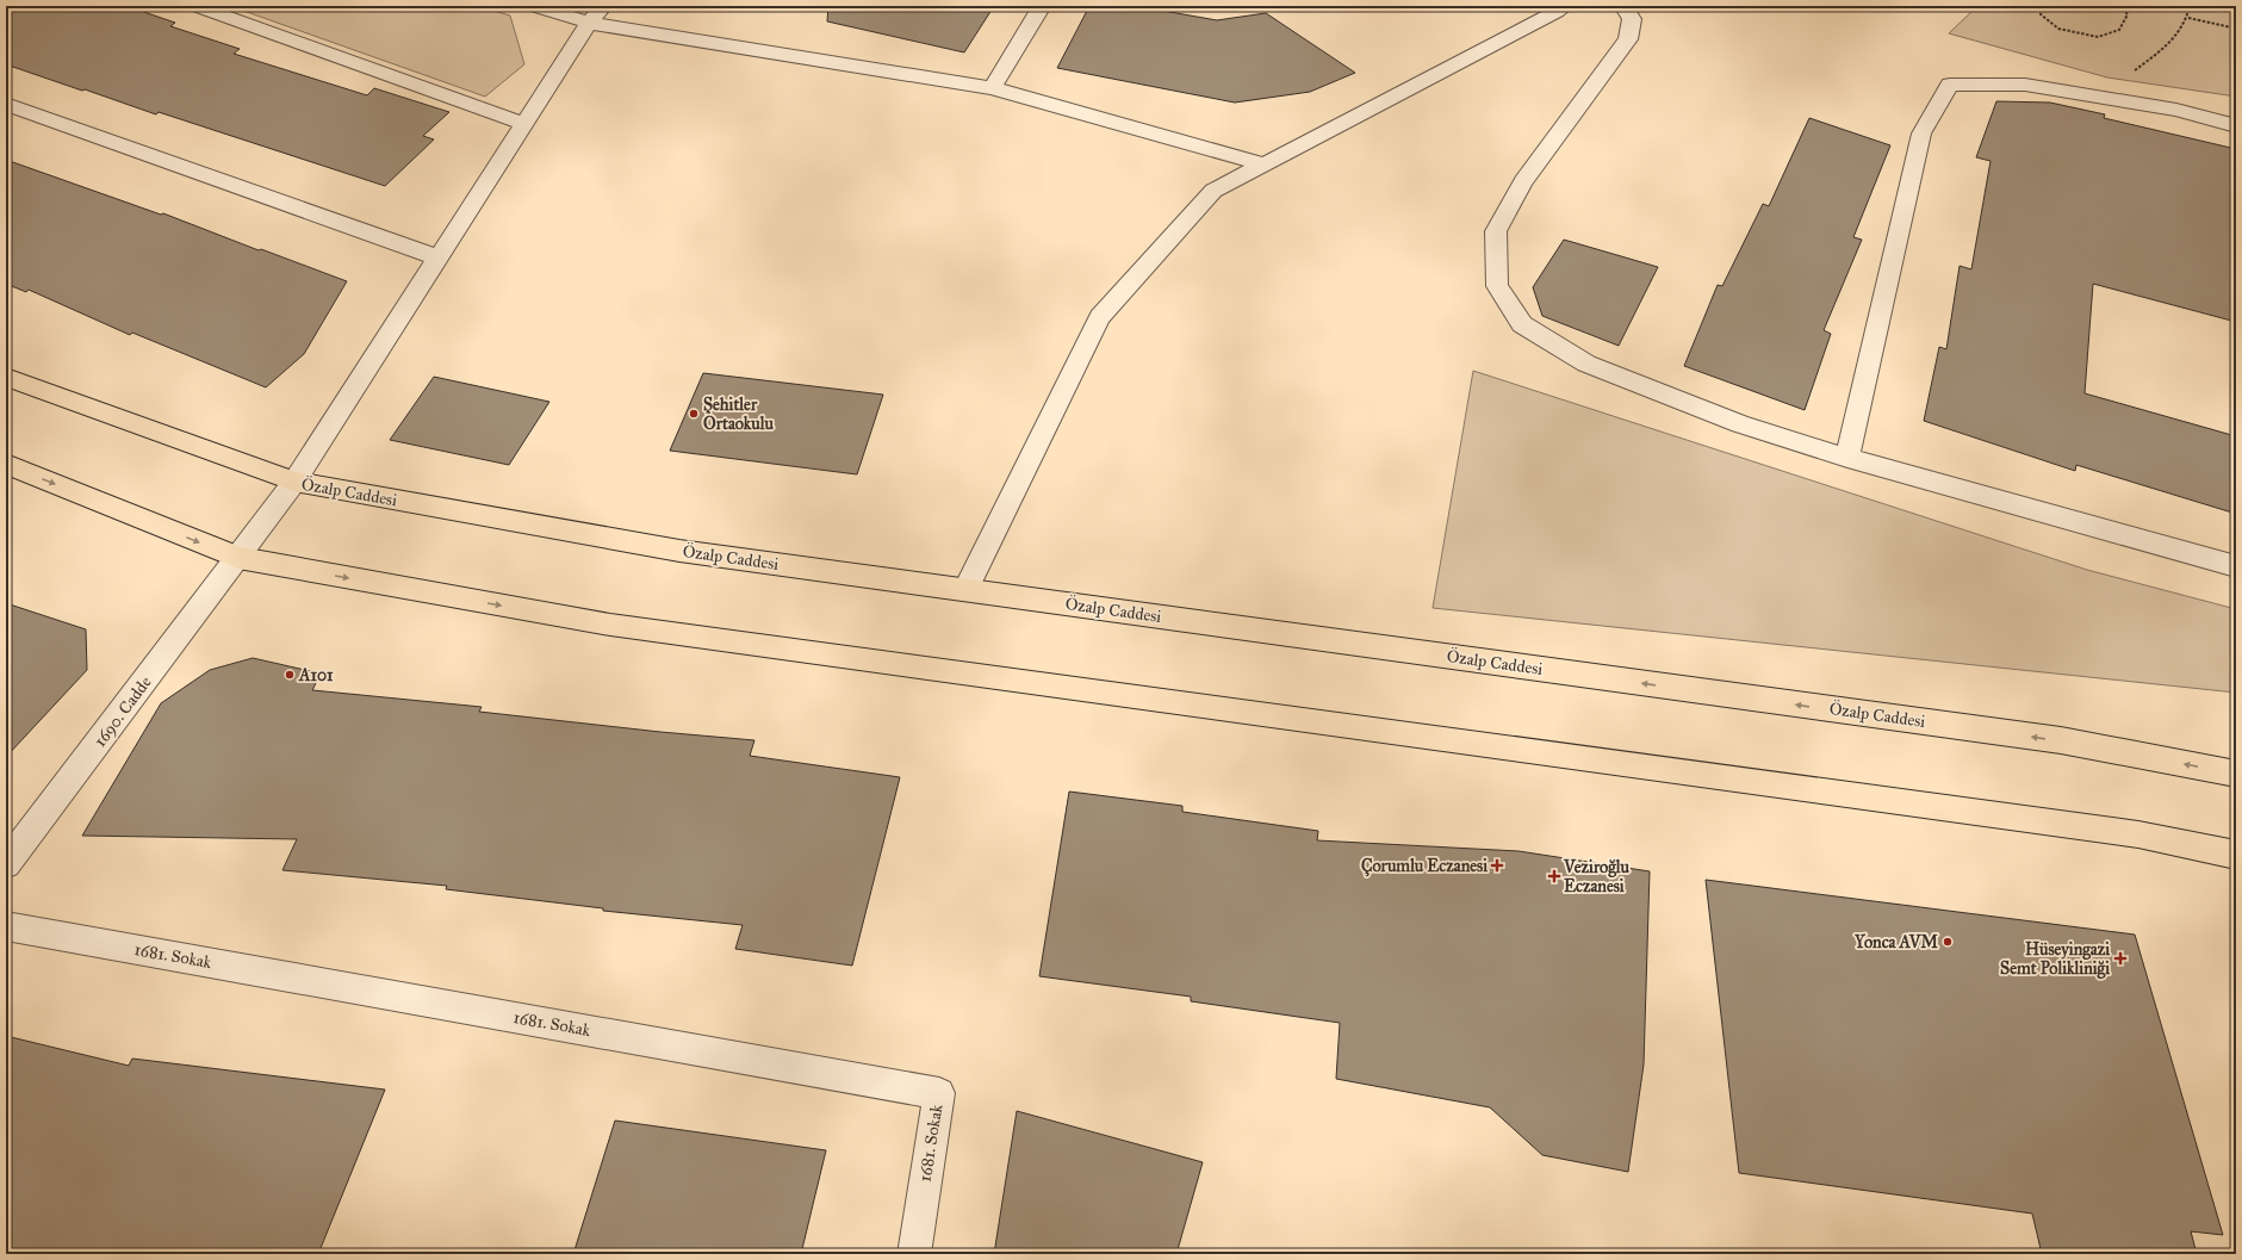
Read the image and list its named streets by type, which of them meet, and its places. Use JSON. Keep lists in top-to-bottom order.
{
  "streets": {
    "main road": ["Özalp Caddesi"],
    "street": ["1690. Cadde", "1681. Sokak"]
  },
  "crossings": [
    ["Özalp Caddesi", "1690. Cadde"]
  ],
  "places": {
    "other": ["Şehitler Ortaokulu", "A101", "Yonca AVM"],
    "health": ["Çorumlu Eczanesi", "Veziroğlu Eczanesi", "Hüseyingazi Semt Polikliniği"]
  }
}
